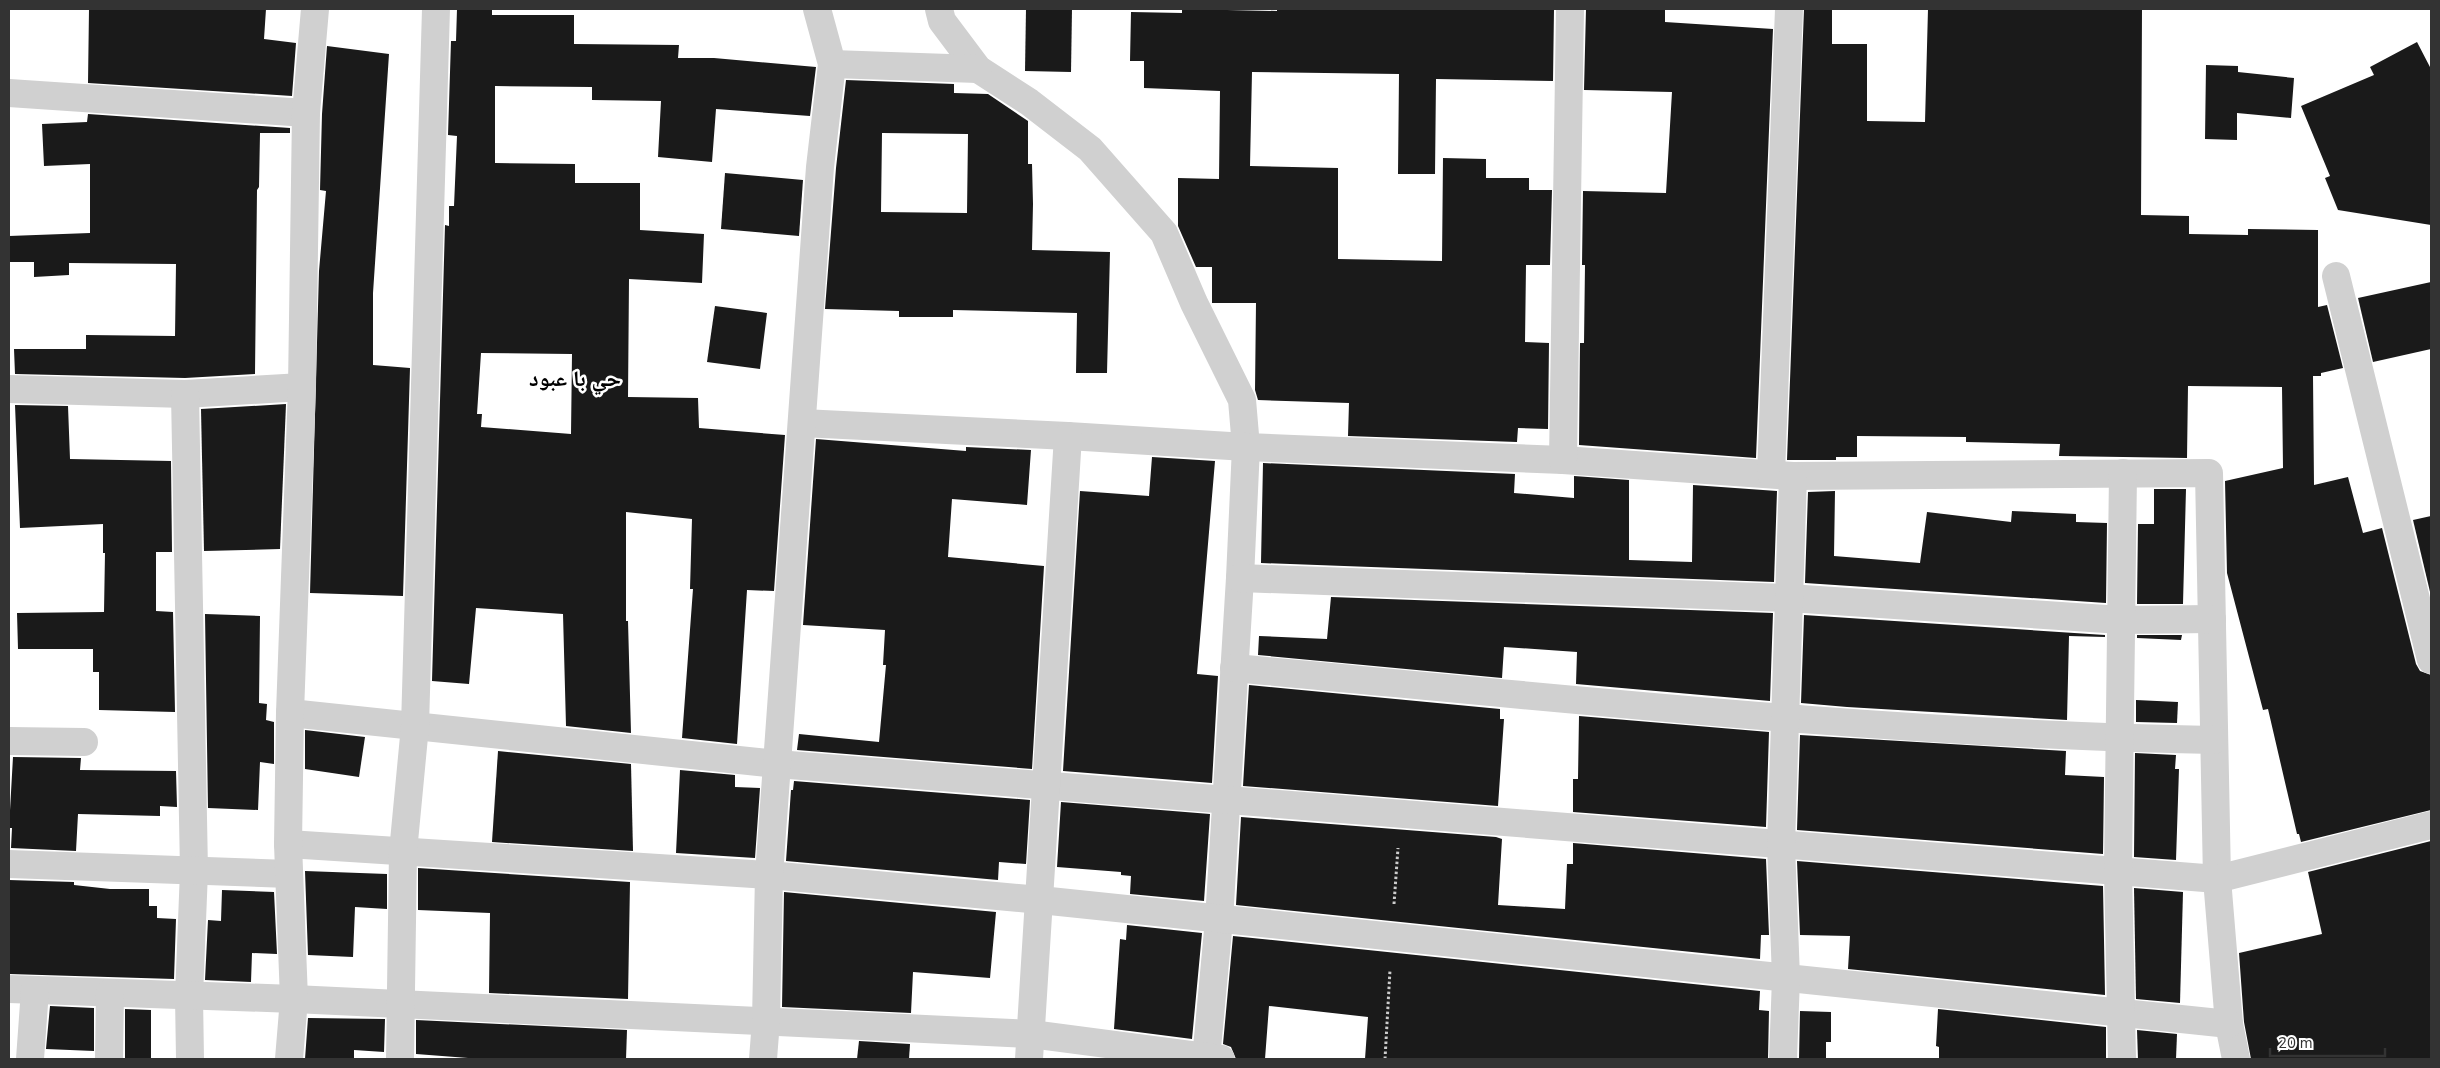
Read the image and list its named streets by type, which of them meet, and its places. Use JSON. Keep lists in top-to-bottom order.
{
  "districts": ["حي با عبود"],
  "scale_bar": "20 m"
}
